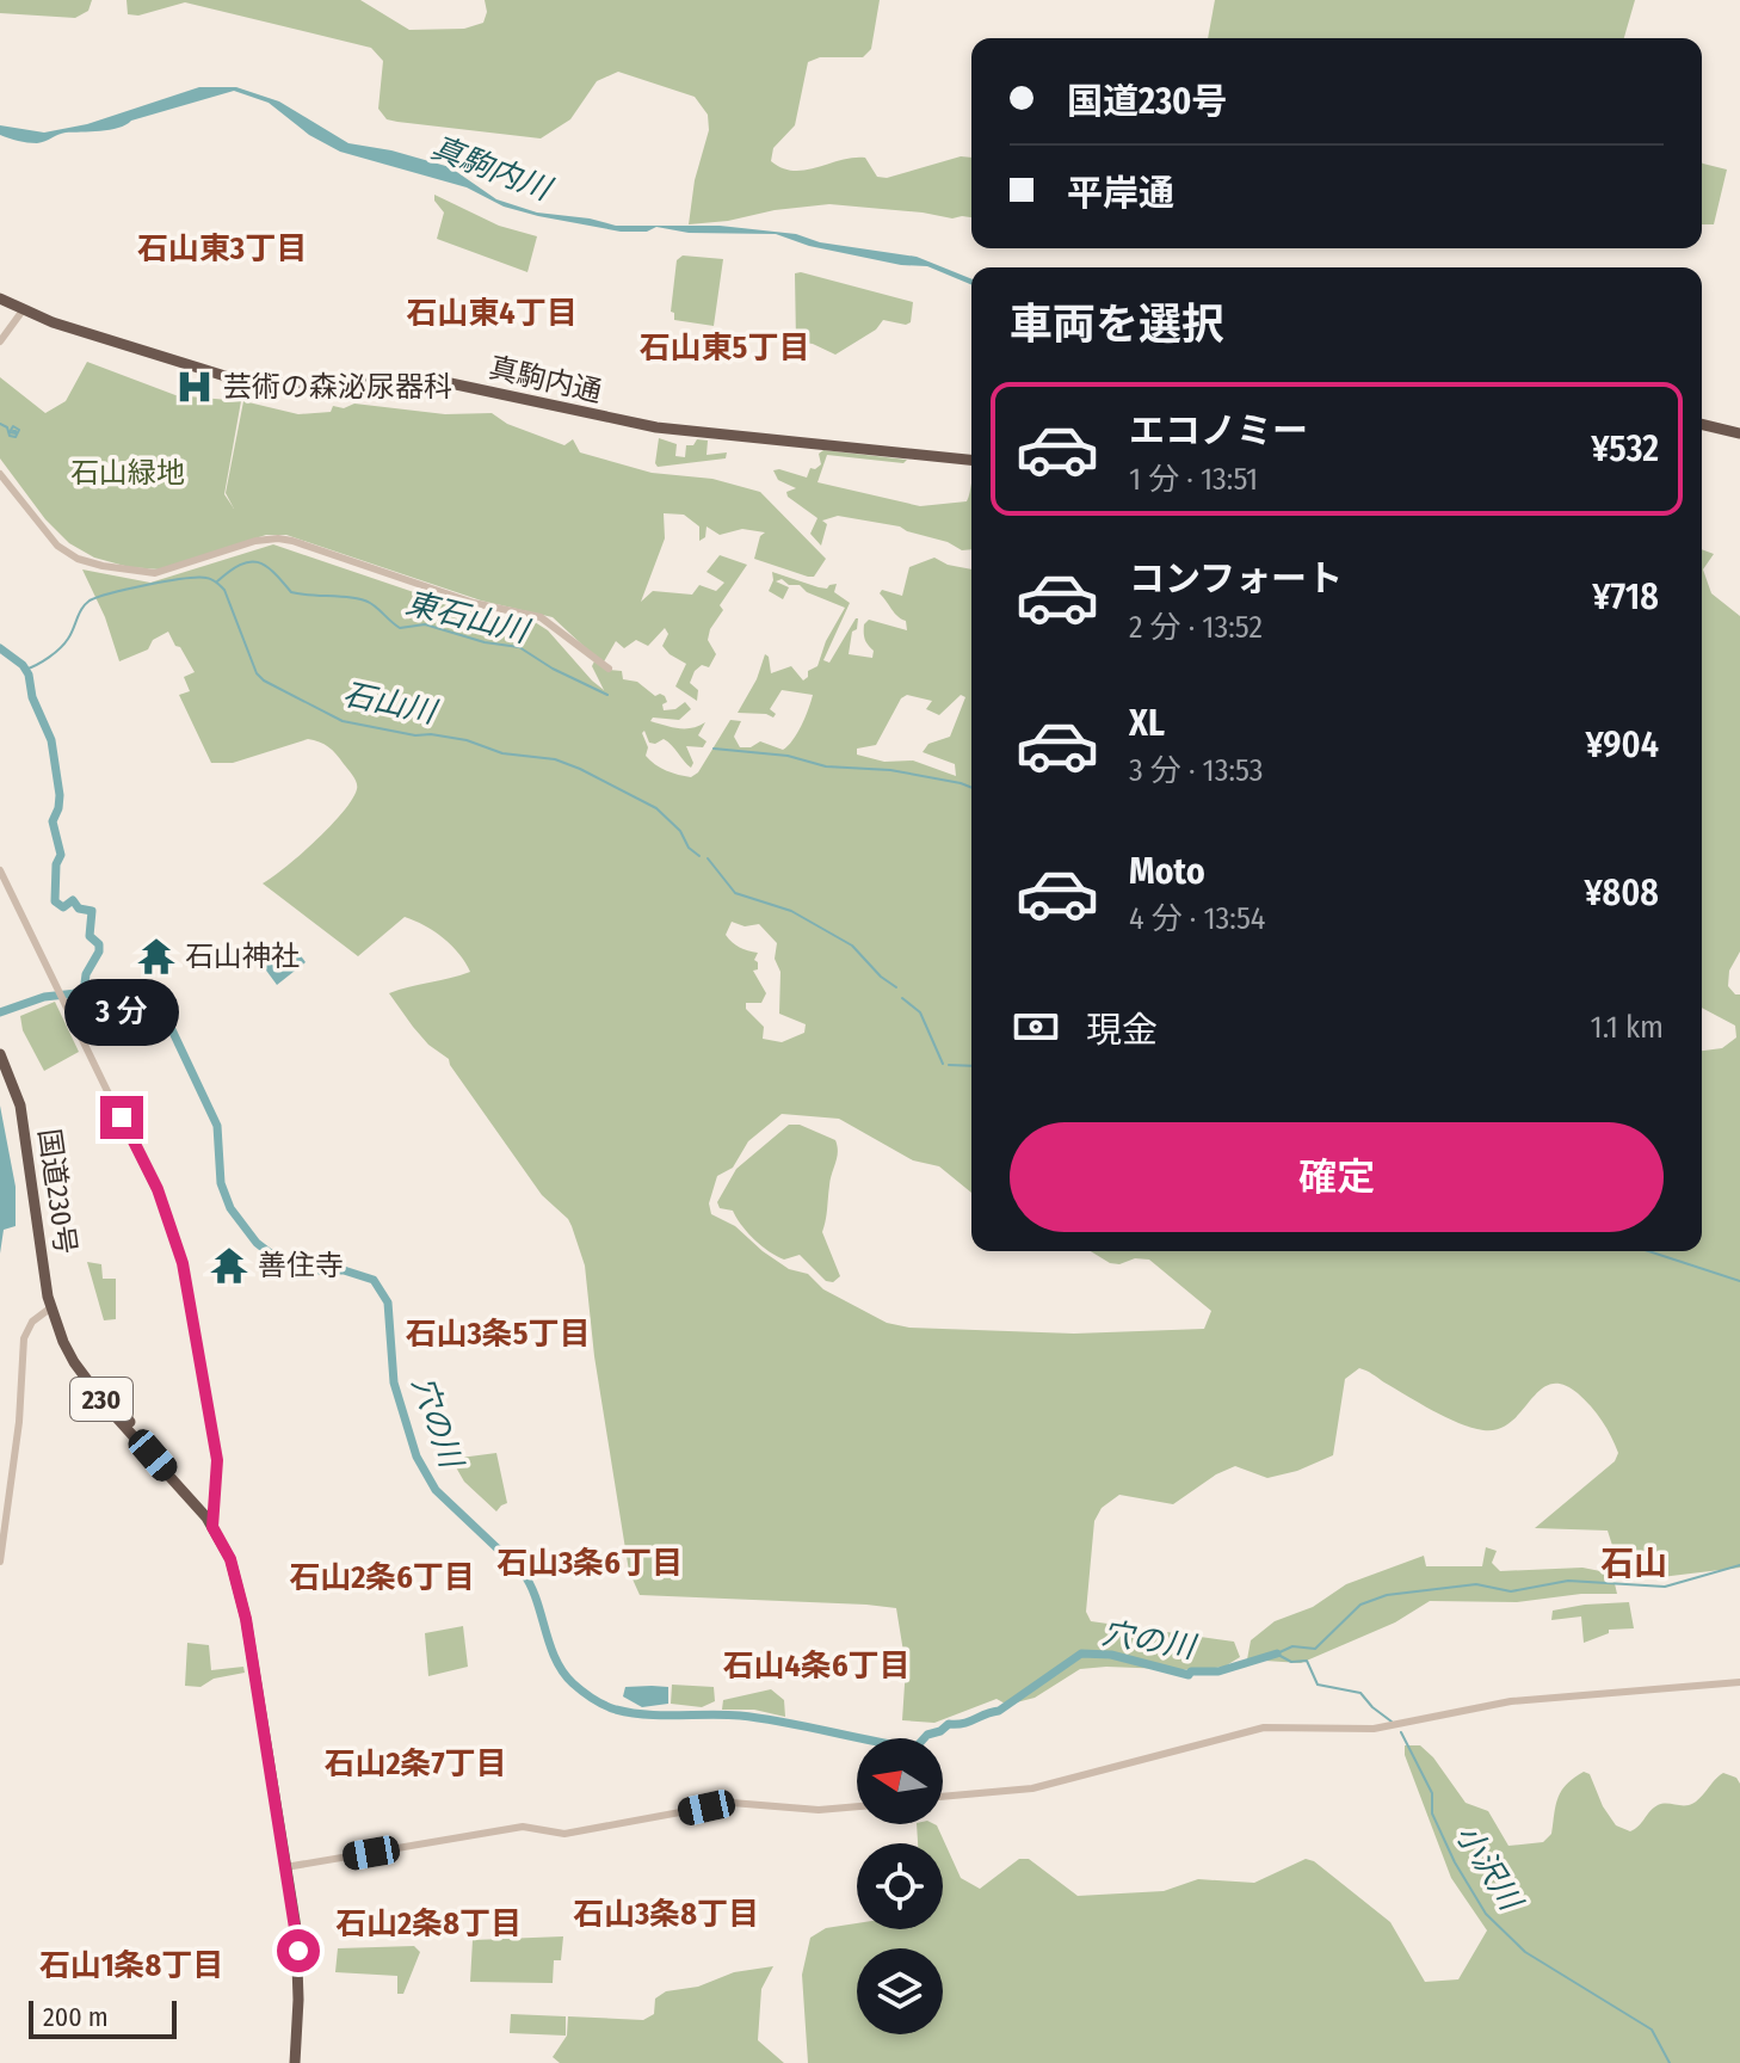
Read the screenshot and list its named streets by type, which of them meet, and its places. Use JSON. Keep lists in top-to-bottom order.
{
  "streets": {
    "highway": ["真駒内通", "国道230号", "230"]
  },
  "districts": [
    "石山東3丁目",
    "石山東4丁目",
    "石山東5丁目",
    "石山3条5丁目",
    "石山3条6丁目",
    "石山",
    "石山2条6丁目",
    "石山4条6丁目",
    "石山2条7丁目",
    "石山3条8丁目",
    "石山2条8丁目",
    "石山1条8丁目"
  ],
  "water": [
    "真駒内川",
    "東石山川",
    "石山川",
    "穴の川",
    "小沢川"
  ],
  "parks": ["石山緑地"],
  "places": {
    "hospital": ["芸術の森泌尿器科"],
    "temple": ["石山神社", "善住寺"]
  },
  "scale_bar": "200 m",
  "north": "left",
  "page": {
    "banner": ["国道230号", "平岸通"],
    "heading": "車両を選択",
    "list": [
      {
        "name": "エコノミー",
        "note": "1 分 · 13:51",
        "value": "¥532"
      },
      {
        "name": "コンフォート",
        "note": "2 分 · 13:52",
        "value": "¥718"
      },
      {
        "name": "XL",
        "note": "3 分 · 13:53",
        "value": "¥904"
      },
      {
        "name": "Moto",
        "note": "4 分 · 13:54",
        "value": "¥808"
      }
    ],
    "pay": ["現金", "1.1 km"],
    "bubble": "3 分",
    "buttons": "確定",
    "scale": "200 m"
  }
}
